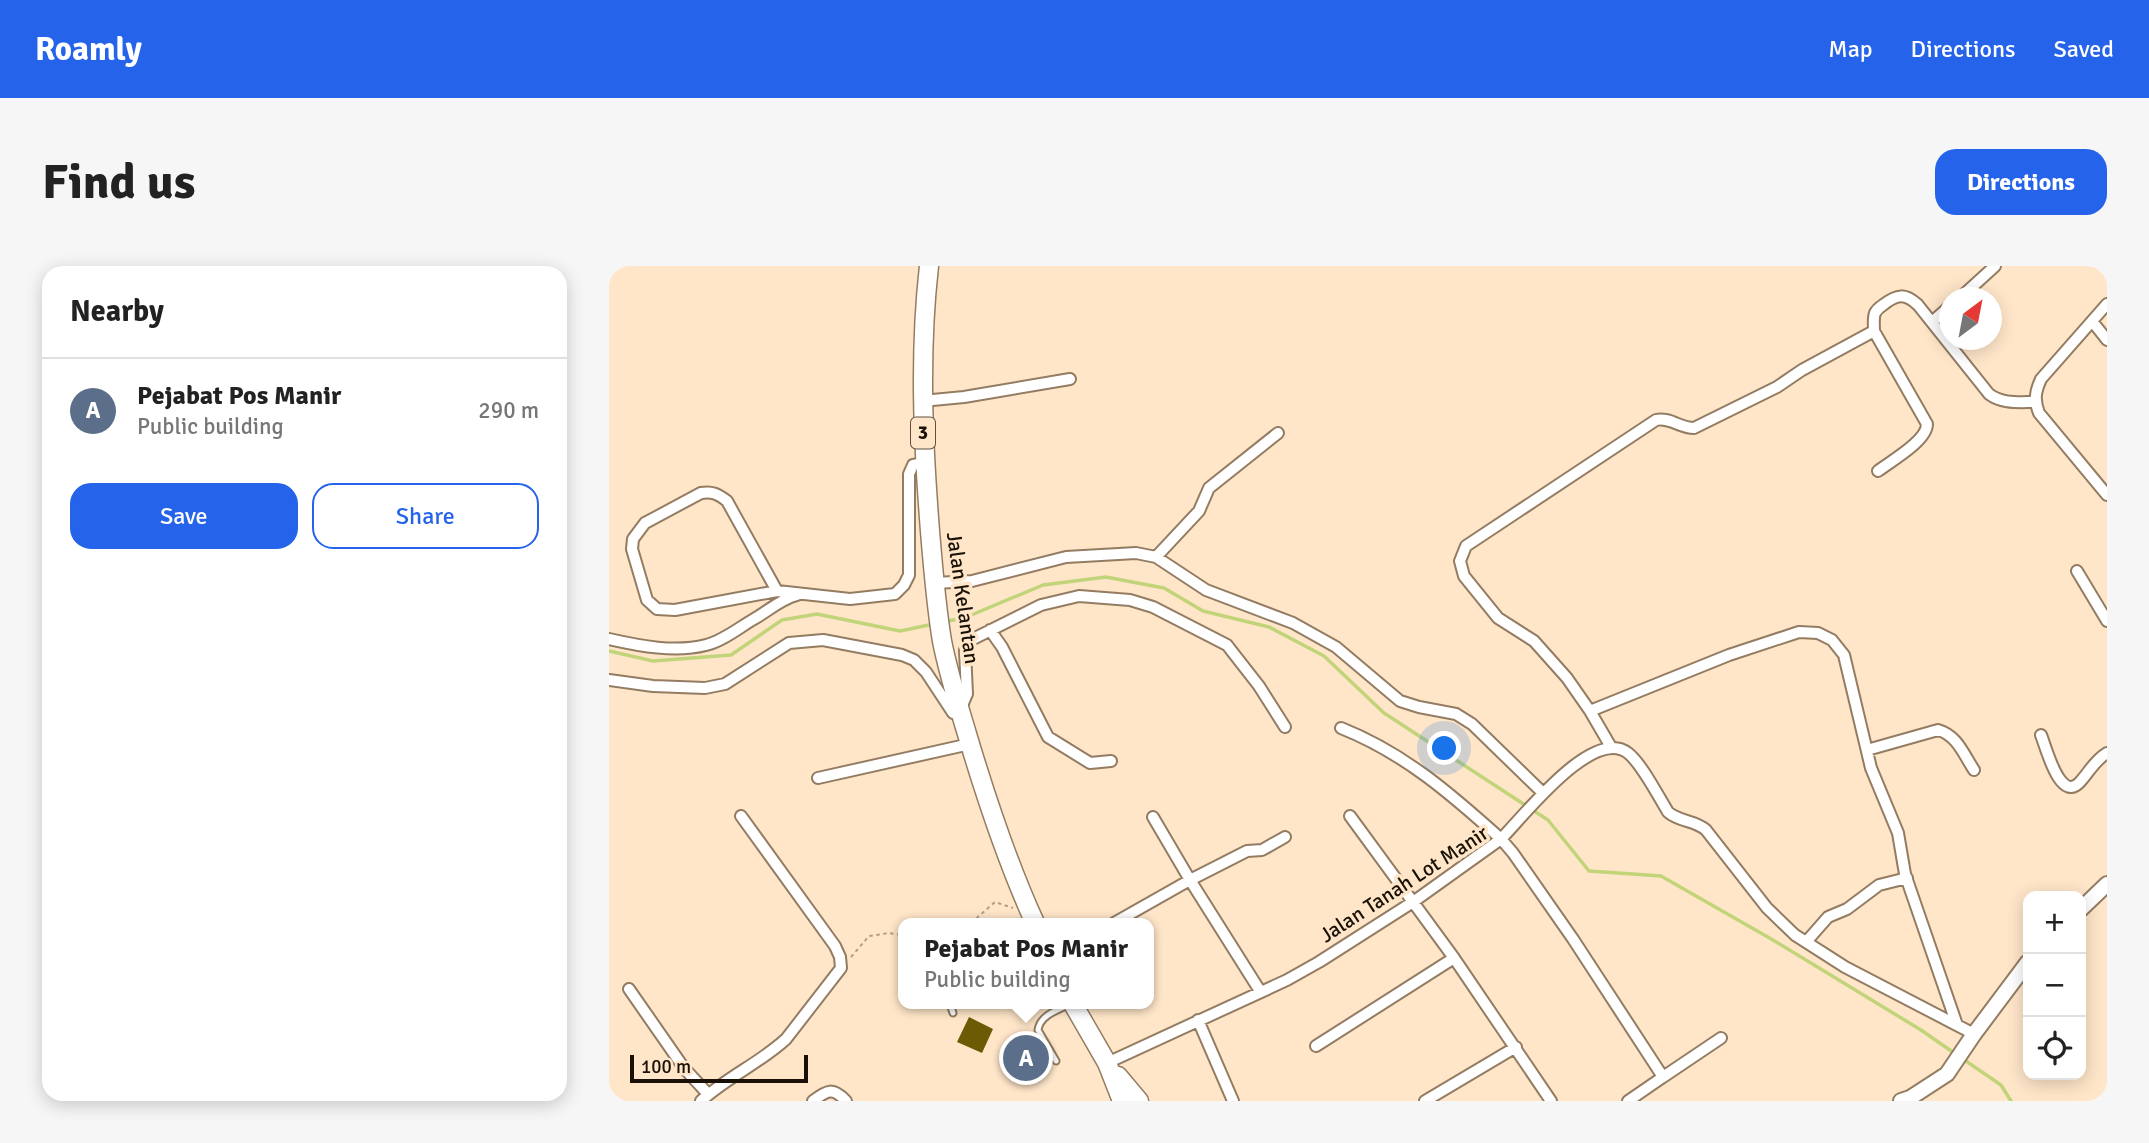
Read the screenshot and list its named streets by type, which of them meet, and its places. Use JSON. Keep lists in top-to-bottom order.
{
  "streets": {
    "highway": ["3", "Jalan Kelantan"],
    "street": ["Jalan Tanah Lot Manir"]
  },
  "scale_bar": "100 m",
  "north": "top right",
  "page": {
    "header": "Roamly",
    "nav": ["Map", "Directions", "Saved"],
    "buttons": [
      "Directions",
      ["Save", "Share"]
    ],
    "title": "Find us",
    "heading": "Nearby",
    "list": [
      {
        "mark": "A",
        "name": "Pejabat Pos Manir",
        "note": "Public building",
        "value": "290 m"
      }
    ],
    "map_buttons": ["+", "−"],
    "popup": ["Pejabat Pos Manir", "Public building"],
    "pins": "A",
    "scale": "100 m"
  }
}
